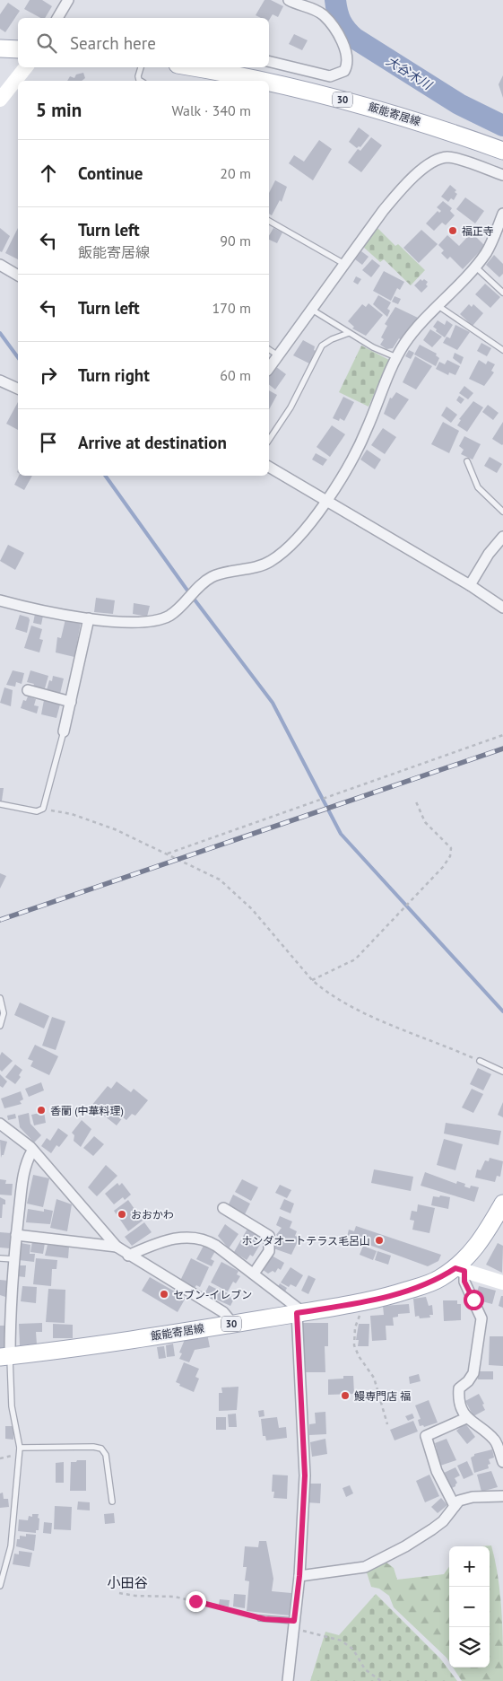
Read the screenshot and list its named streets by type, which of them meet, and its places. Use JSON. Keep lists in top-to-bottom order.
{
  "streets": {
    "main road": ["30", "飯能寄居線"]
  },
  "districts": ["小田谷"],
  "water": ["大谷木川"],
  "places": [
    "福正寺",
    "香蘭 (中華料理)",
    "おおかわ",
    "ホンダオートテラス毛呂山",
    "セブン-イレブン",
    "鰻専門店 福"
  ],
  "page": {
    "search": "Search here",
    "heading": ["5 min", "Walk · 340 m"],
    "list": [
      ["Continue", "20 m"],
      ["Turn left", "飯能寄居線", "90 m"],
      ["Turn left", "170 m"],
      ["Turn right", "60 m"],
      "Arrive at destination"
    ],
    "map_buttons": ["+", "−"]
  }
}
